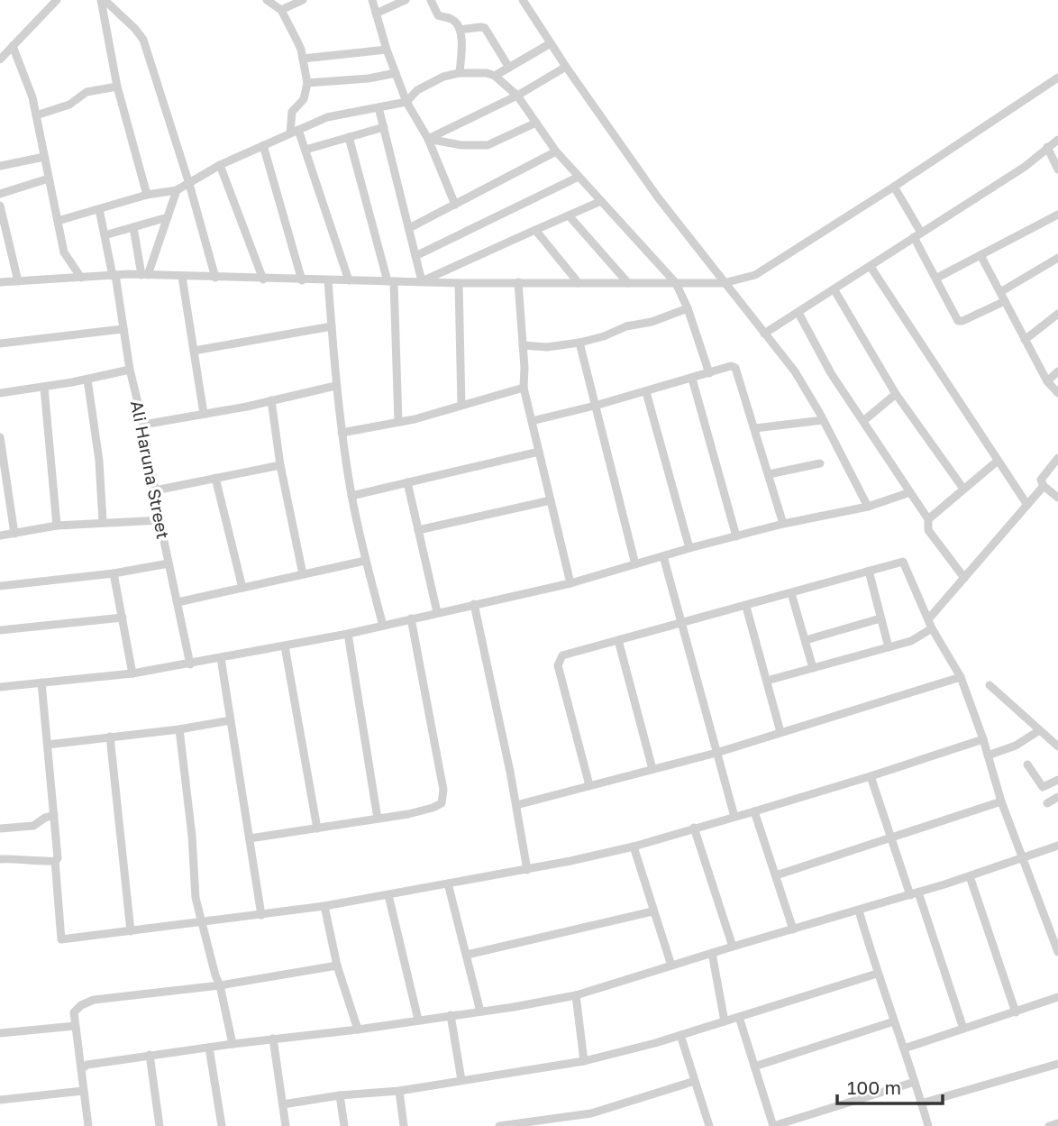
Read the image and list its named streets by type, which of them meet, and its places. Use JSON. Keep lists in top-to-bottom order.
{
  "streets": {
    "street": ["Ali Haruna Street"]
  },
  "scale_bar": "100 m"
}
